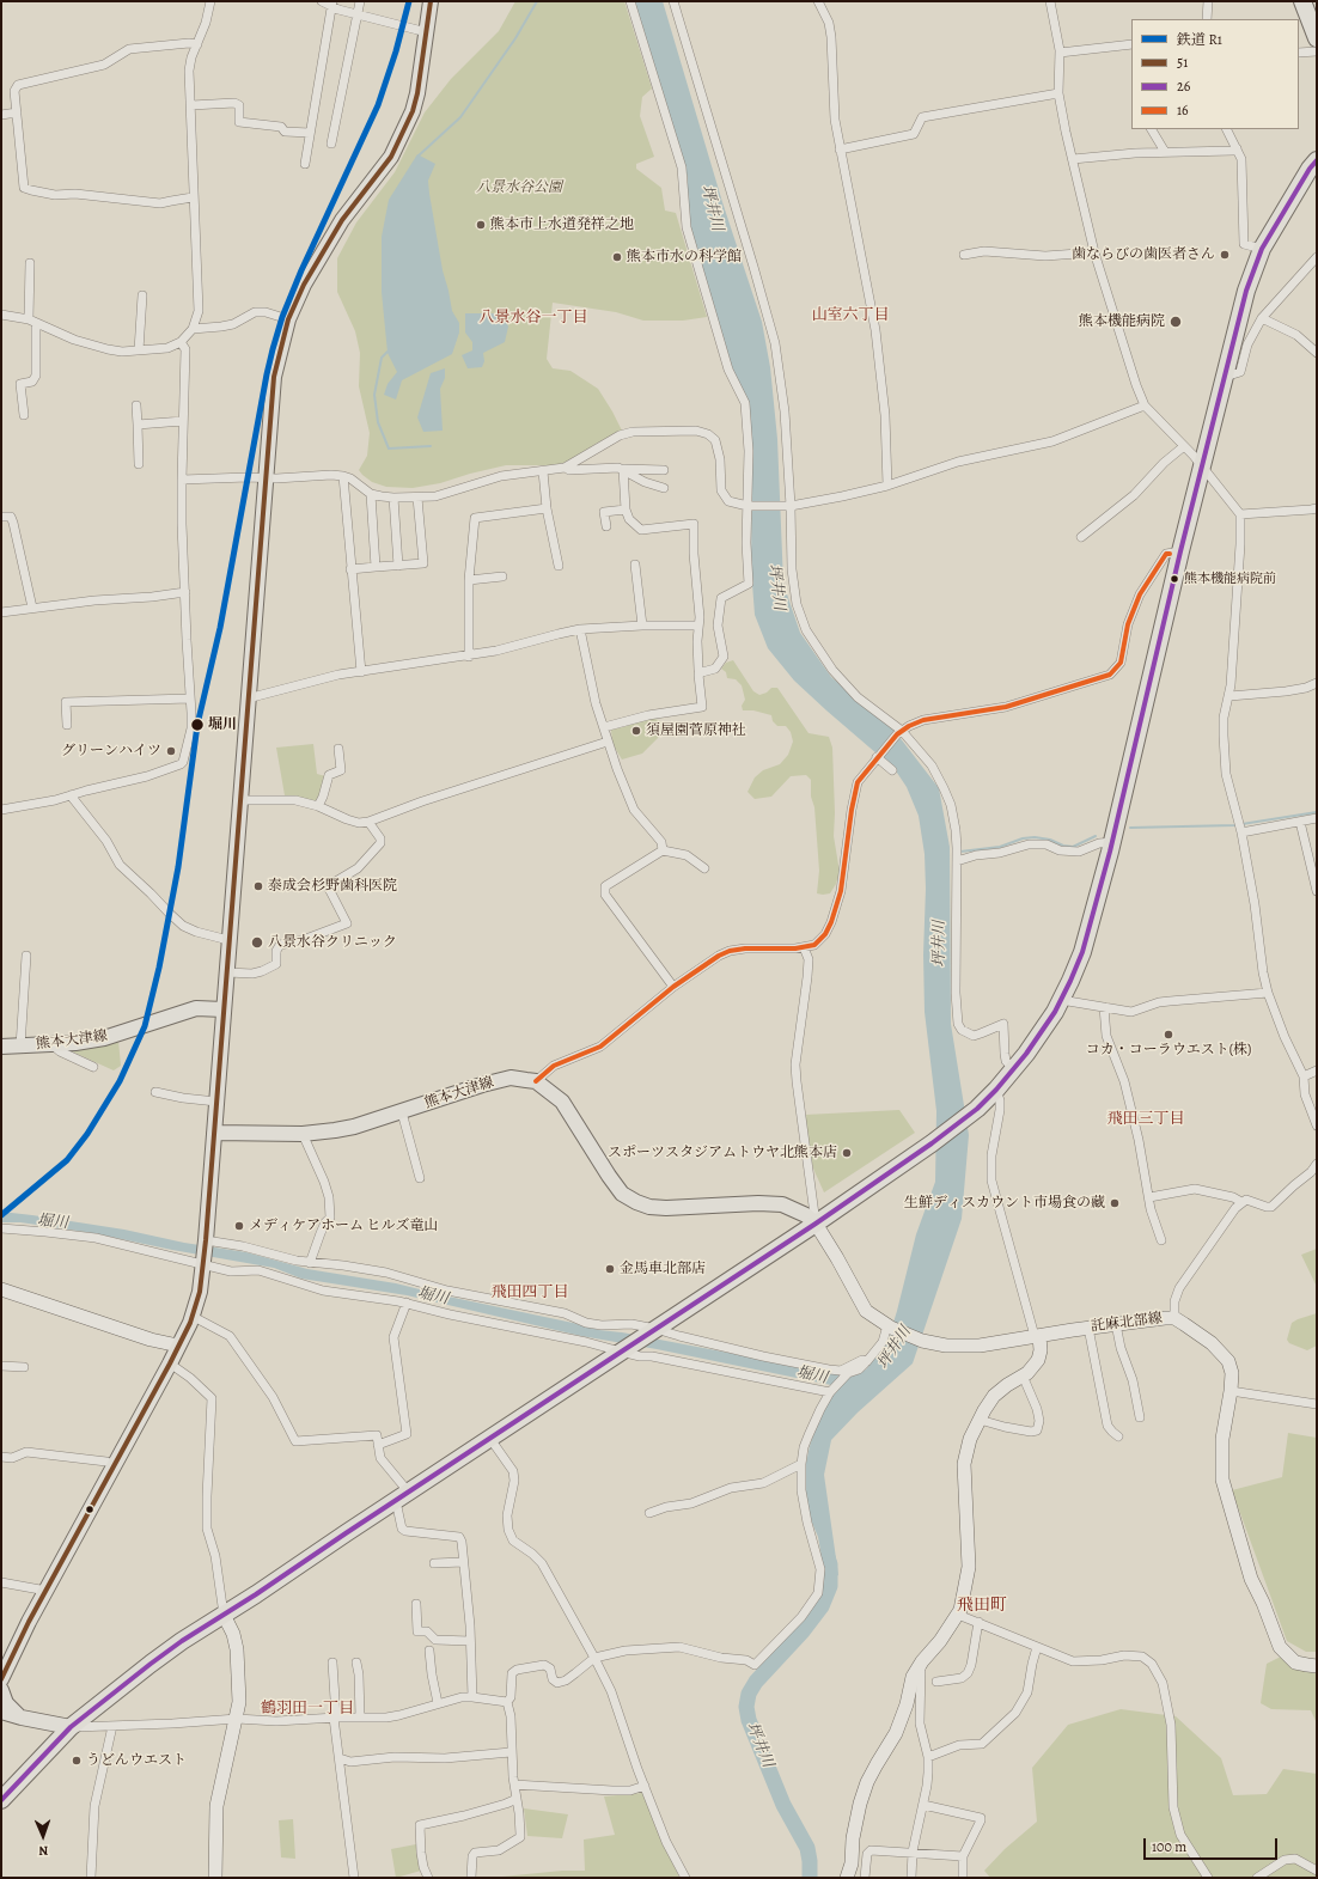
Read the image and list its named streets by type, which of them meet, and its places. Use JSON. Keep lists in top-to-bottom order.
{
  "streets": {
    "main road": ["熊本大津線"],
    "street": ["託麻北部線"]
  },
  "districts": [
    "山室六丁目",
    "八景水谷一丁目",
    "飛田三丁目",
    "飛田四丁目",
    "飛田町",
    "鶴羽田一丁目"
  ],
  "water": ["坪井川", "堀川"],
  "parks": ["八景水谷公園"],
  "places": [
    "熊本市上水道発祥之地",
    "歯ならびの歯医者さん",
    "熊本市水の科学館",
    "熊本機能病院",
    "熊本機能病院前",
    "堀川",
    "須屋園菅原神社",
    "グリーンハイツ",
    "泰成会杉野歯科医院",
    "八景水谷クリニック",
    "コカ・コーラウエスト(株)",
    "スポーツスタジアムトウヤ北熊本店",
    "生鮮ディスカウント市場食の藏",
    "メディケアホーム ヒルズ竜山",
    "金馬車北部店",
    "うどんウエスト"
  ],
  "lines": [
    "rail line R1",
    "transit line 51",
    "transit line 26",
    "transit line 16"
  ],
  "legend": [
    "鉄道 R1",
    "51",
    "26",
    "16"
  ],
  "scale_bar": "100 m",
  "north": "bottom"
}
